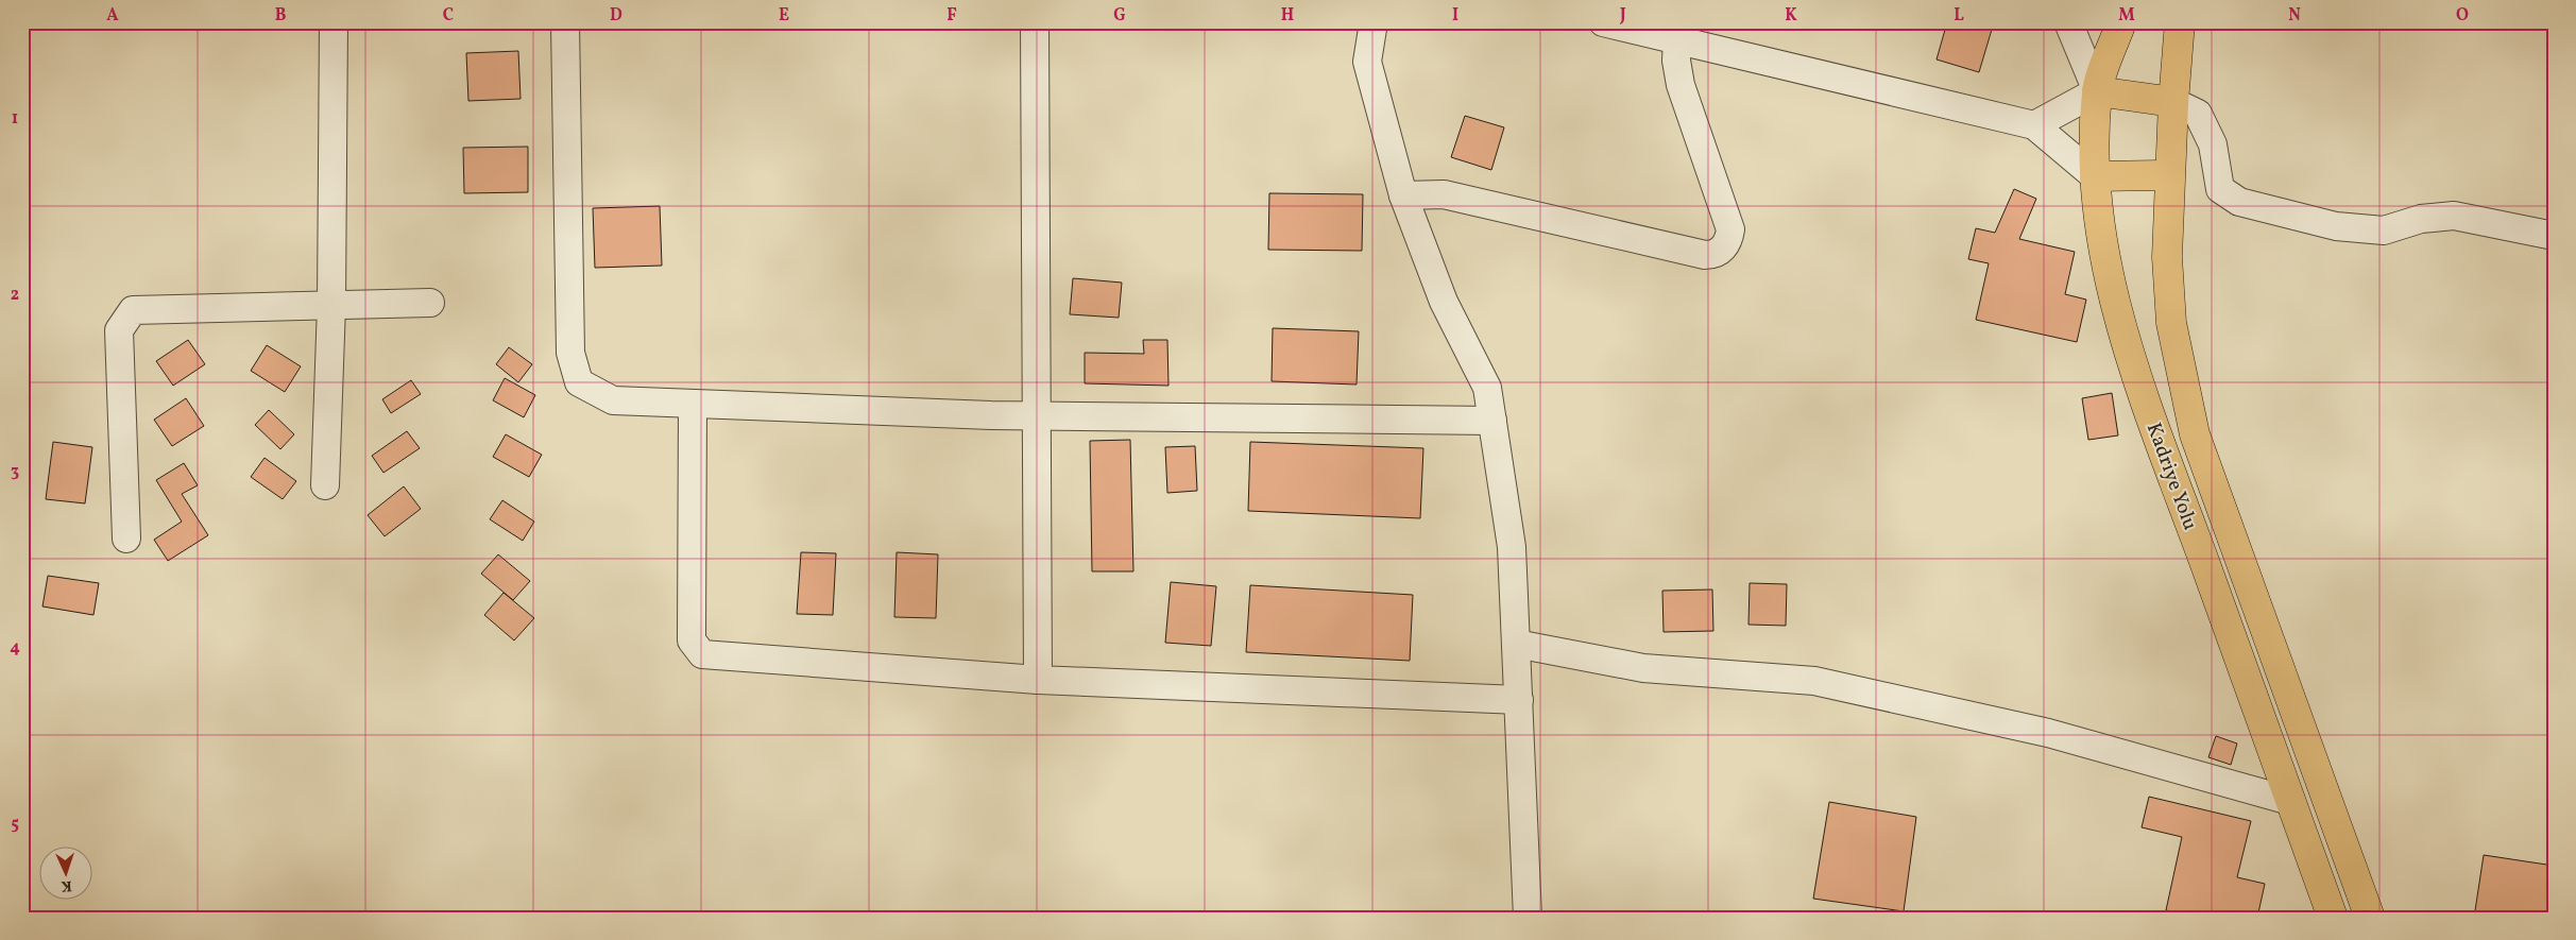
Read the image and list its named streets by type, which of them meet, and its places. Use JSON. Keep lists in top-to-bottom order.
{
  "streets": {
    "main road": ["Kadriye Yolu"]
  },
  "north": "bottom",
  "grid": {
    "columns": [
      "A",
      "B",
      "C",
      "D",
      "E",
      "F",
      "G",
      "H",
      "I",
      "J",
      "K",
      "L",
      "M",
      "N",
      "O"
    ],
    "rows": [
      "1",
      "2",
      "3",
      "4",
      "5"
    ]
  }
}
